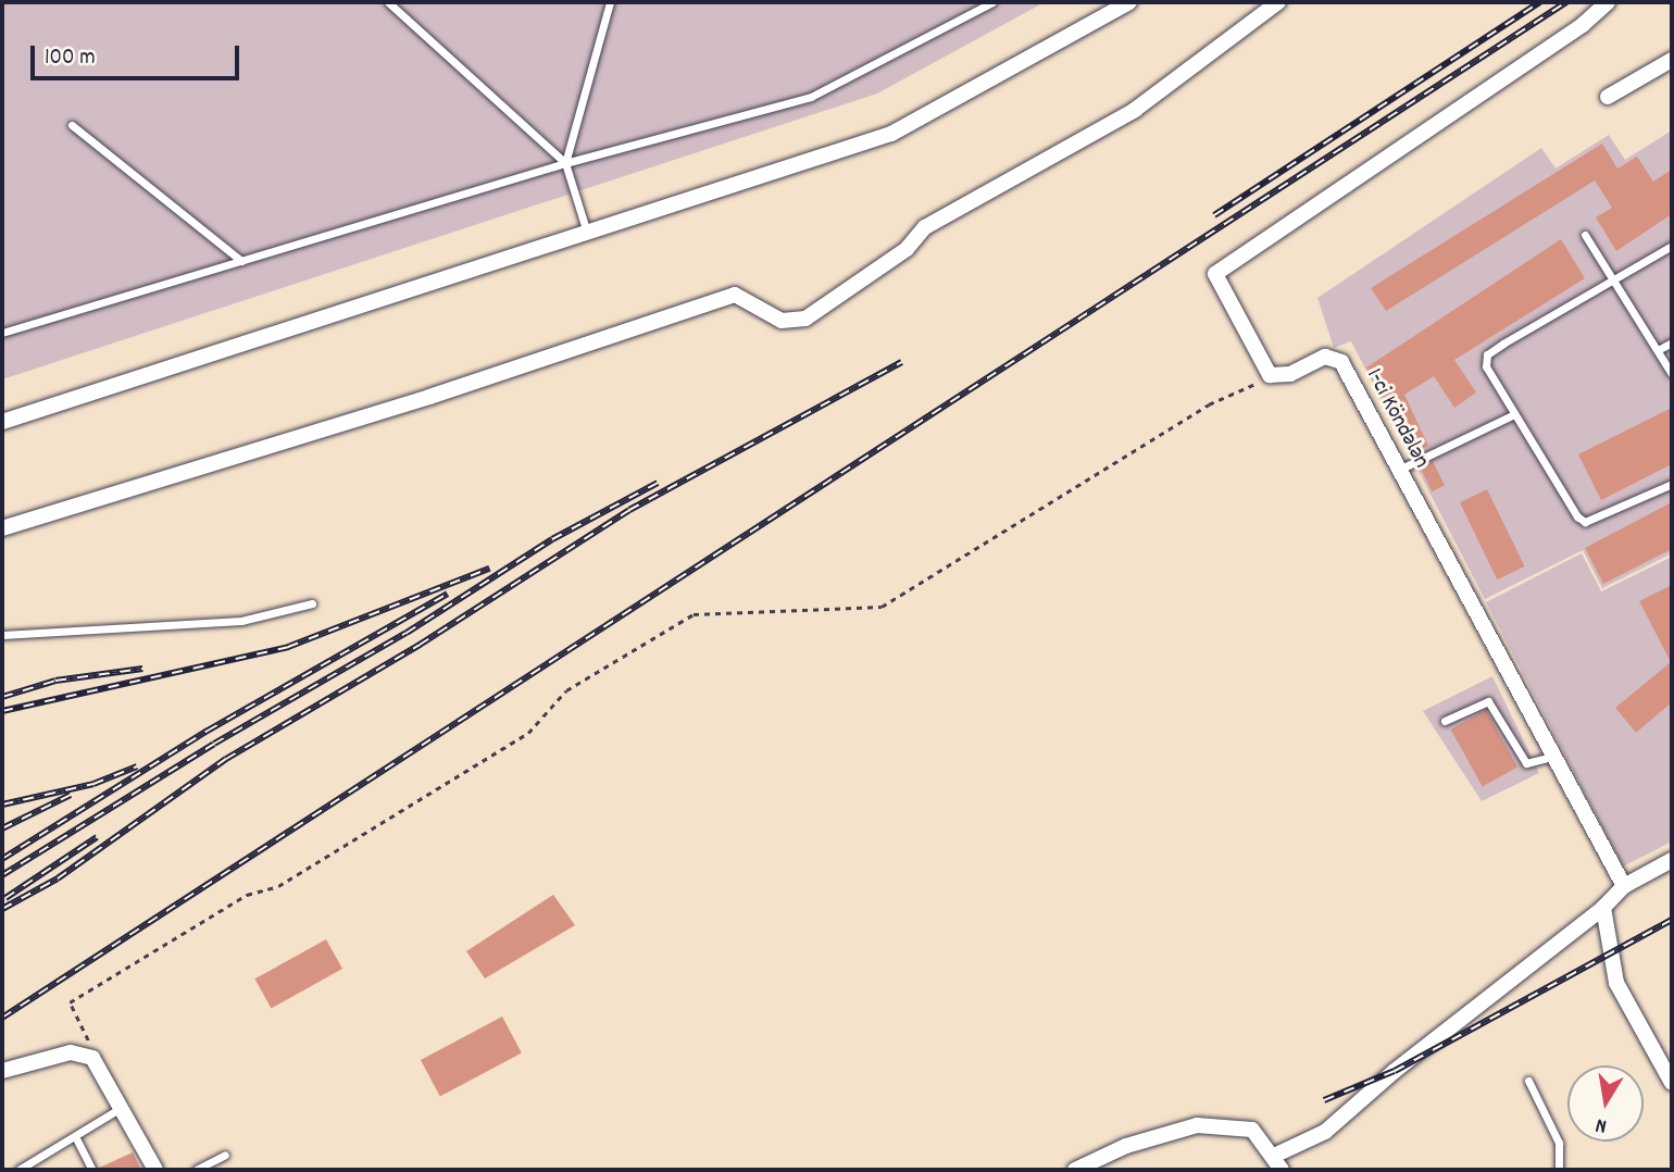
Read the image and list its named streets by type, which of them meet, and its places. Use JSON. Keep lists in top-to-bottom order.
{
  "streets": {
    "street": ["1-ci Köndələn"]
  },
  "scale_bar": "100 m",
  "north": "bottom"
}
